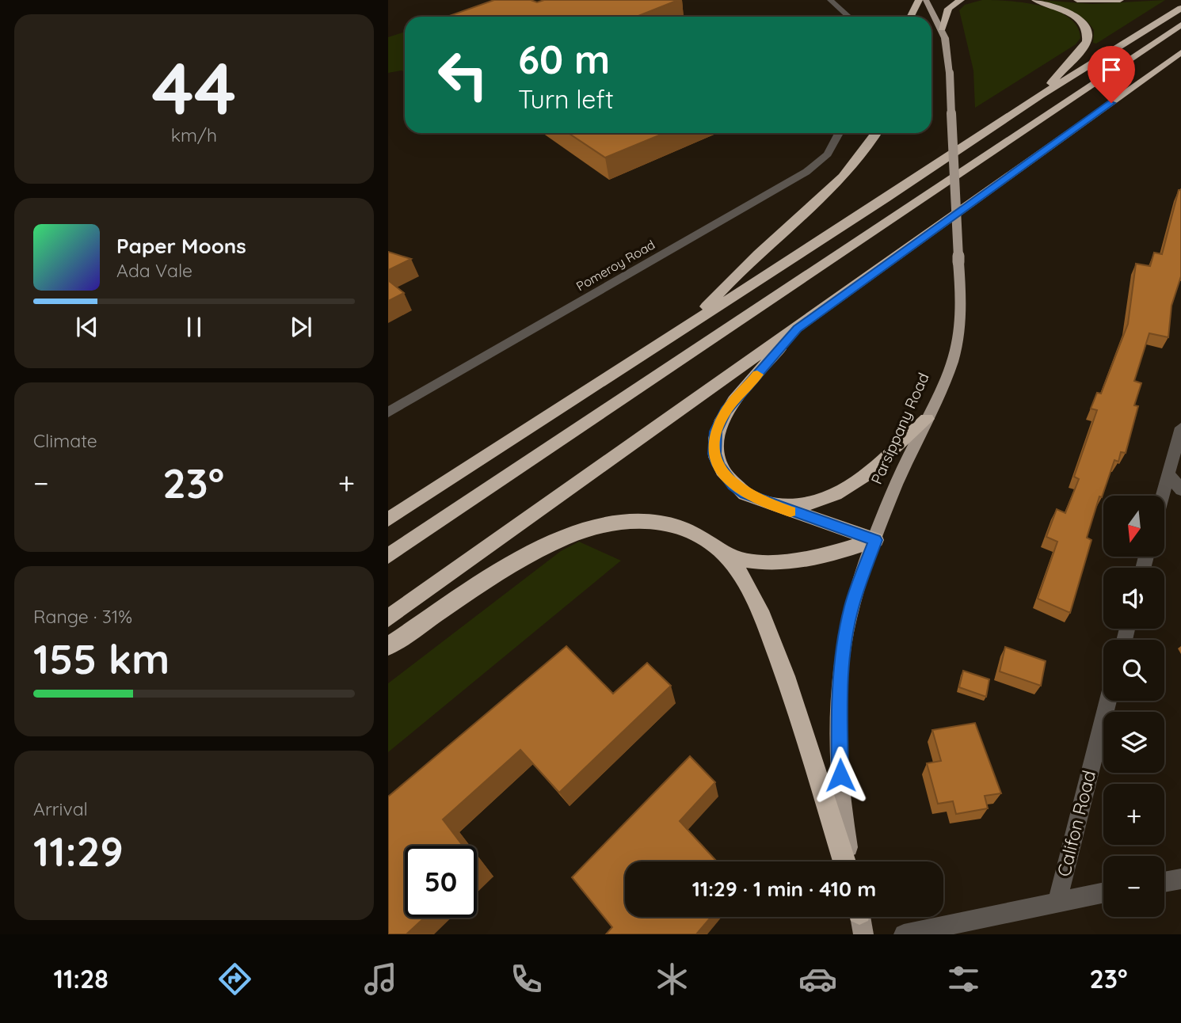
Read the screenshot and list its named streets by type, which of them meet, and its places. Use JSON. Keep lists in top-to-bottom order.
{
  "streets": {
    "main road": ["Parsippany Road"],
    "street": ["Pomeroy Road", "Califon Road"]
  },
  "north": "bottom",
  "page": {
    "tile": [
      ["44", "km/h"],
      "Climate",
      ["Range · 31%", "155 km"],
      ["Arrival", "11:29"]
    ],
    "turn": ["60 m", "Turn left"],
    "song": ["Paper Moons", "Ada Vale"],
    "heat": ["−", "23°", "+"],
    "map_buttons": ["+", "−"],
    "limit": "50",
    "trip": "11:29 · 1 min · 410 m",
    "tabs": ["11:28", "23°"]
  }
}
